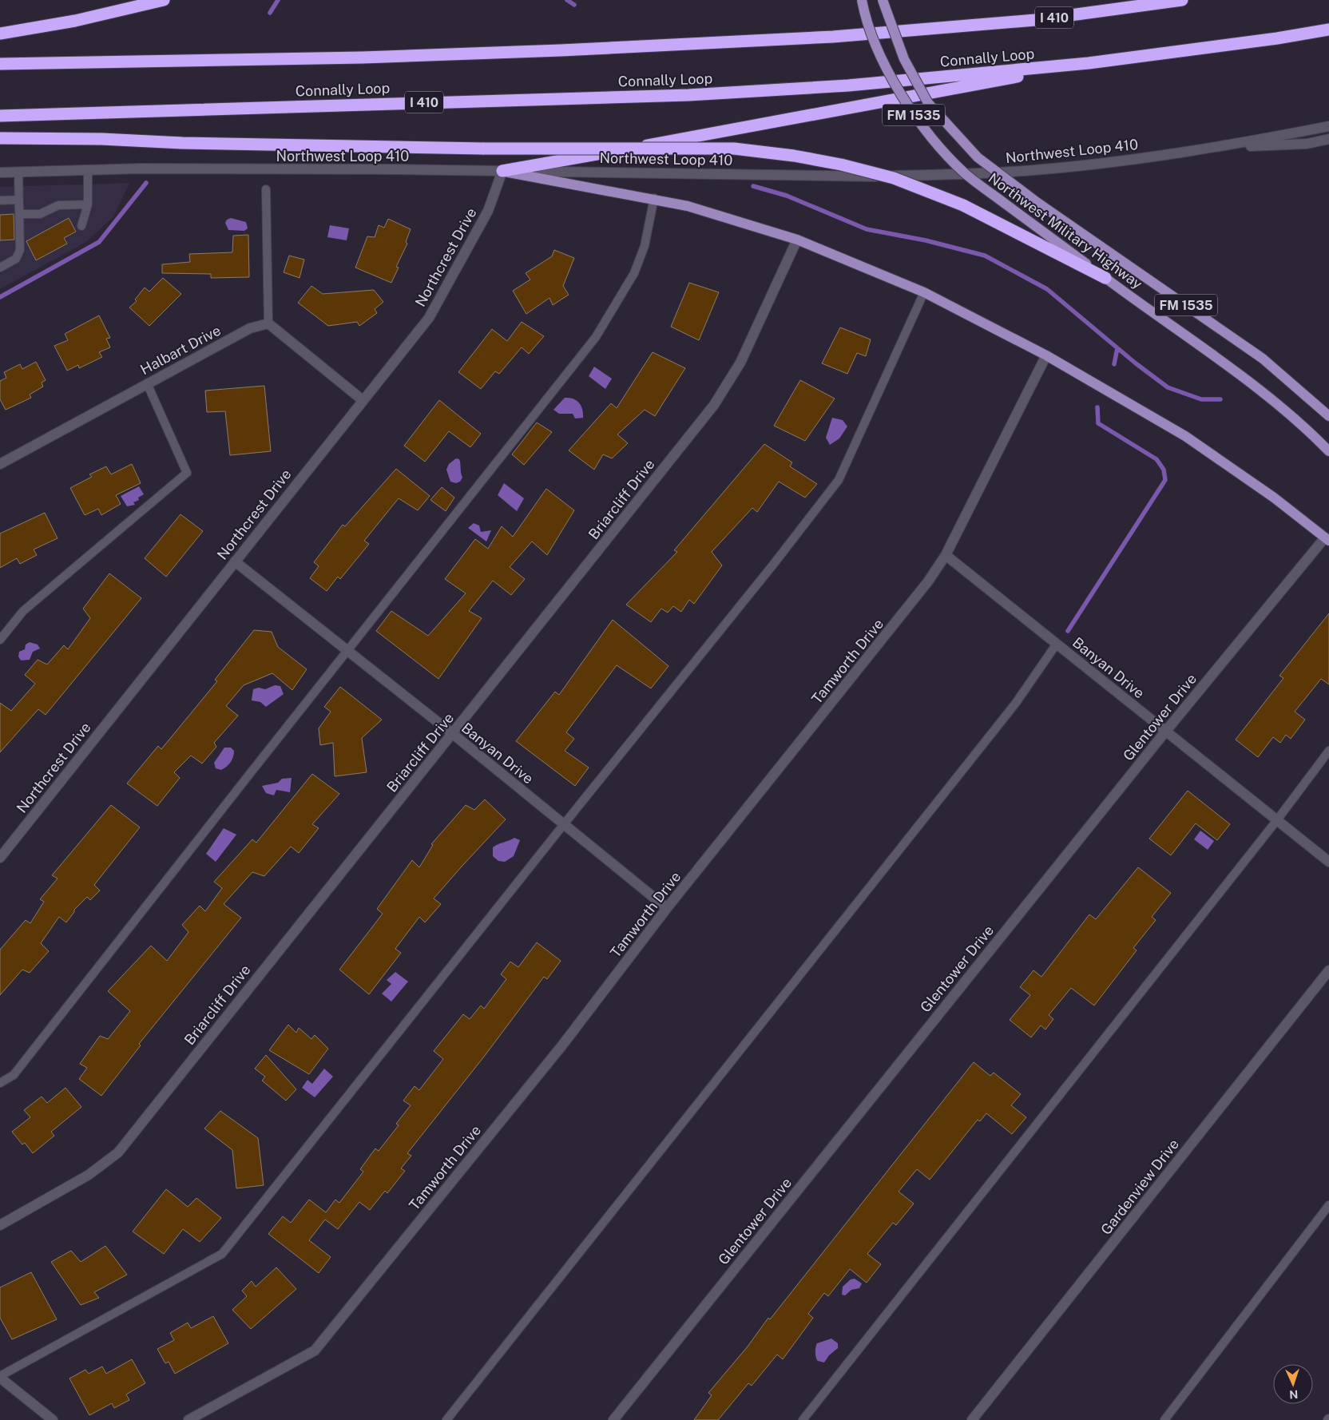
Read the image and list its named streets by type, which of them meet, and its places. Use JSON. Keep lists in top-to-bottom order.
{
  "streets": {
    "highway": ["I 410", "Connally Loop"],
    "main road": ["FM 1535", "Northwest Military Highway"],
    "street": [
      "Northwest Loop 410",
      "Northcrest Drive",
      "Halbart Drive",
      "Briarcliff Drive",
      "Tamworth Drive",
      "Banyan Drive",
      "Glentower Drive",
      "Gardenview Drive"
    ]
  },
  "crossings": [
    ["Northwest Loop 410", "Northcrest Drive"],
    ["Northcrest Drive", "Banyan Drive"],
    ["Briarcliff Drive", "Banyan Drive"],
    ["Tamworth Drive", "Banyan Drive"],
    ["Banyan Drive", "Glentower Drive"]
  ],
  "north": "bottom"
}
